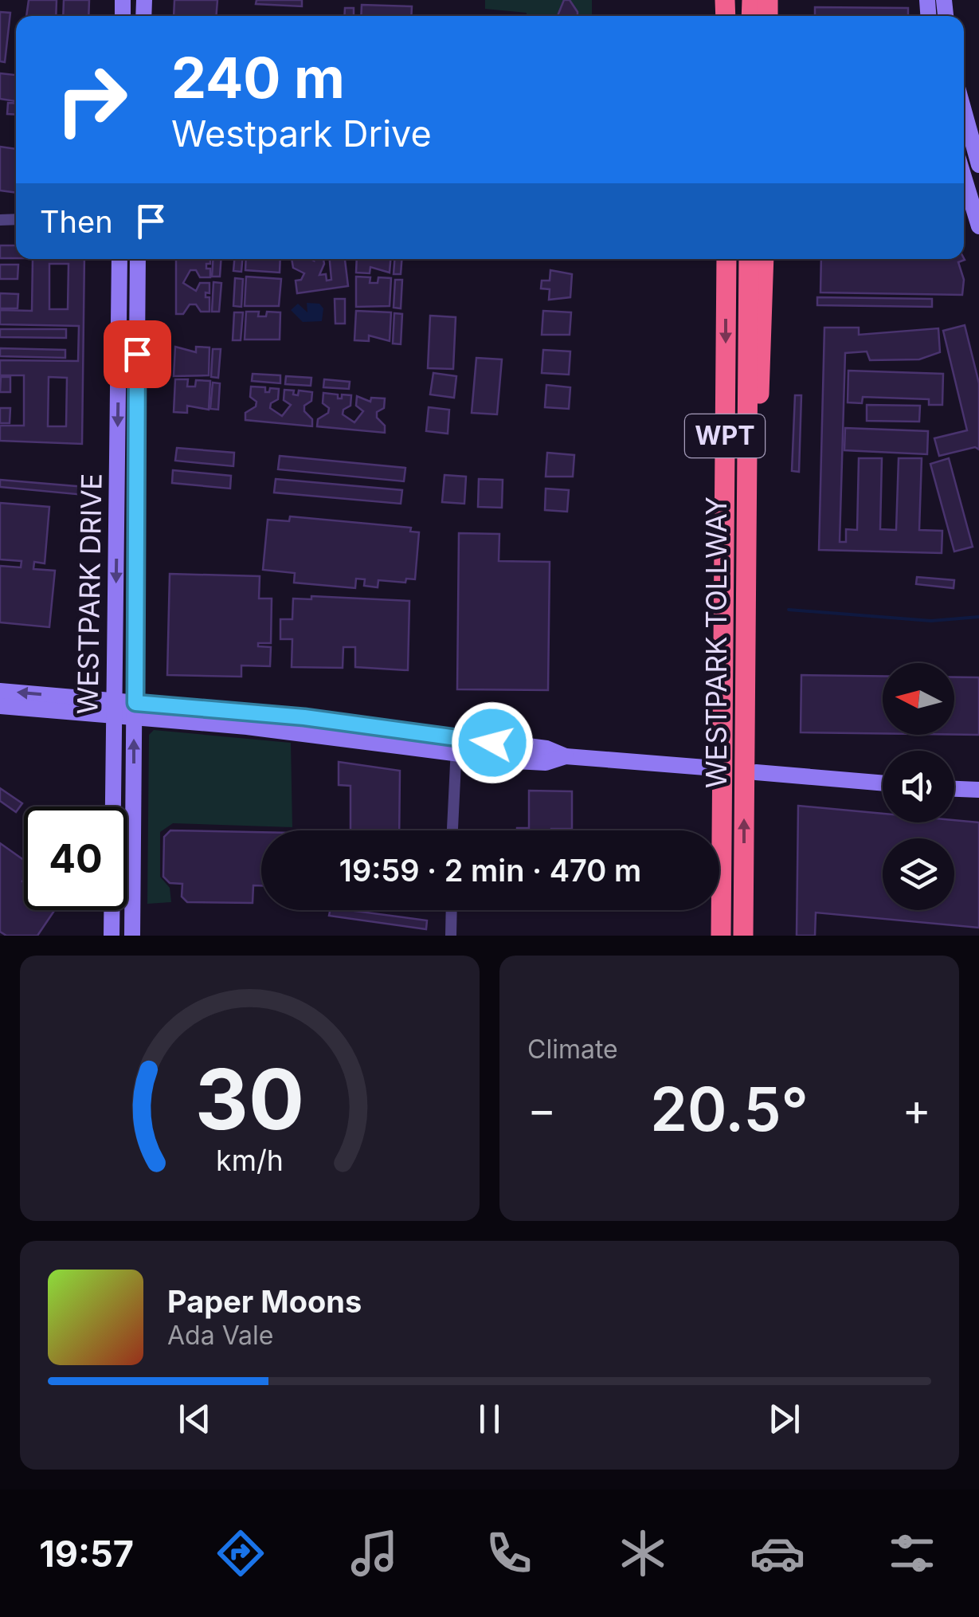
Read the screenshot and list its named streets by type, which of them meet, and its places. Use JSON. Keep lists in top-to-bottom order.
{
  "streets": {
    "highway": ["WPT", "WESTPARK TOLLWAY"],
    "main road": ["WESTPARK DRIVE"]
  },
  "north": "left",
  "page": {
    "turn": ["240 m", "Westpark Drive"],
    "then": "Then",
    "limit": "40",
    "trip": "19:59 · 2 min · 470 m",
    "tile": "Climate",
    "heat": ["−", "20.5°", "+"],
    "song": ["Paper Moons", "Ada Vale"],
    "tabs": "19:57",
    "gauge": ["30", "km/h"]
  }
}
